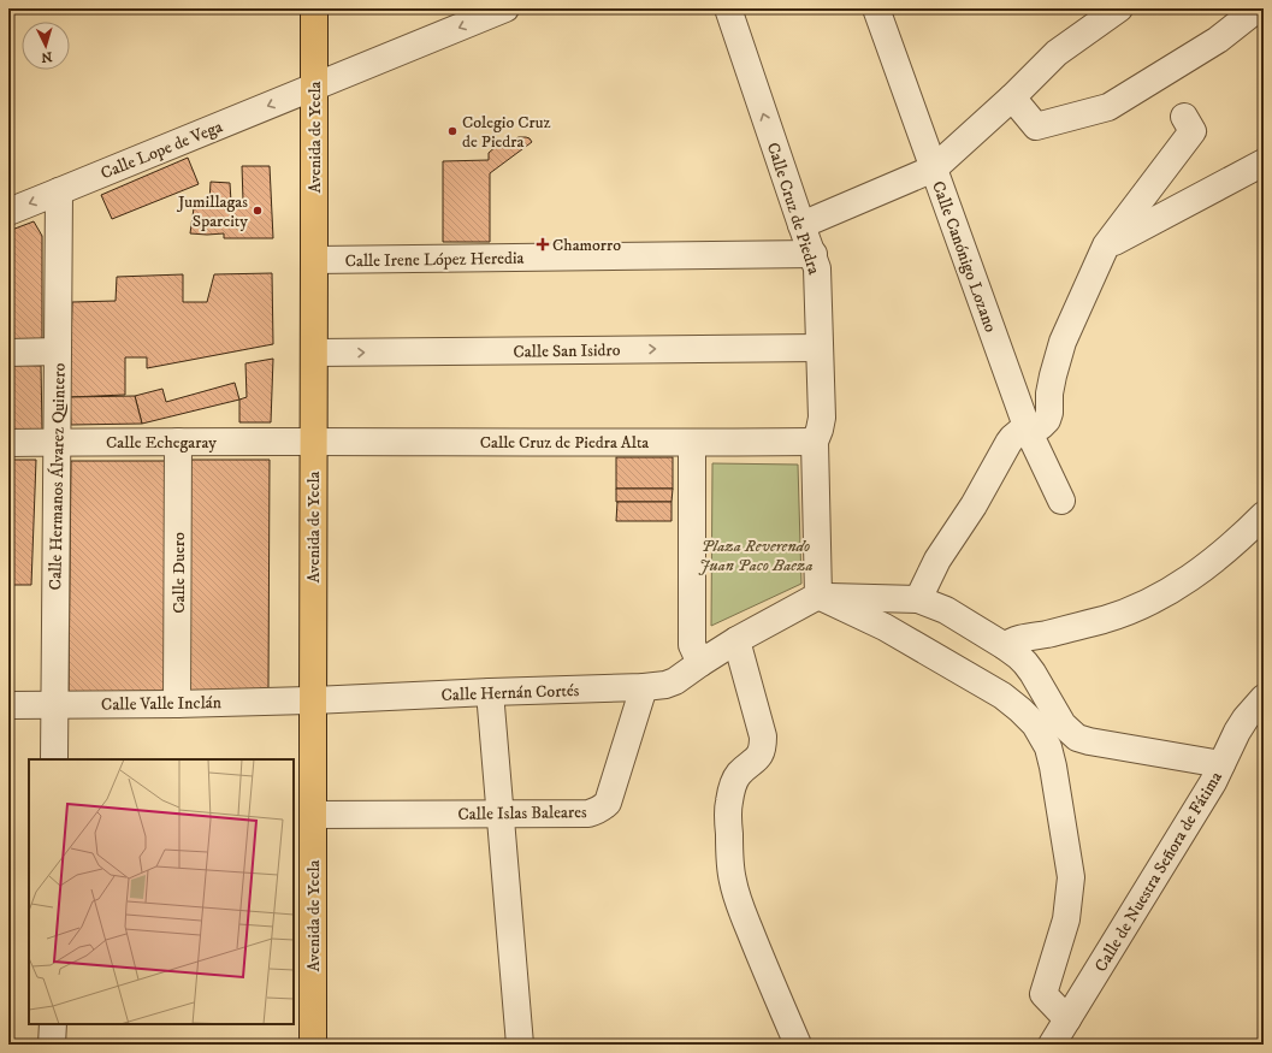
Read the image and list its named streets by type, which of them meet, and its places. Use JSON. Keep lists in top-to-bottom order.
{
  "streets": {
    "main road": ["Avenida de Yecla"],
    "street": [
      "Calle Lope de Vega",
      "Calle Cruz de Piedra",
      "Calle Canónigo Lozano",
      "Calle Irene López Heredia",
      "Calle San Isidro",
      "Calle Echegaray",
      "Calle Cruz de Piedra Alta",
      "Calle Hermanos Álvarez Quintero",
      "Calle Duero",
      "Calle Hernán Cortés",
      "Calle Valle Inclán",
      "Calle Islas Baleares",
      "Calle de Nuestra Señora de Fátima"
    ]
  },
  "crossings": [
    ["Avenida de Yecla", "Calle Lope de Vega"],
    ["Avenida de Yecla", "Calle Irene López Heredia"],
    ["Avenida de Yecla", "Calle San Isidro"],
    ["Avenida de Yecla", "Calle Echegaray"],
    ["Avenida de Yecla", "Calle Cruz de Piedra Alta"],
    ["Avenida de Yecla", "Calle Hernán Cortés"],
    ["Avenida de Yecla", "Calle Valle Inclán"],
    ["Avenida de Yecla", "Calle Islas Baleares"],
    ["Calle Lope de Vega", "Calle Hermanos Álvarez Quintero"],
    ["Calle Cruz de Piedra", "Calle Irene López Heredia"],
    ["Calle Cruz de Piedra", "Calle San Isidro"],
    ["Calle Cruz de Piedra", "Calle Cruz de Piedra Alta"],
    ["Calle Echegaray", "Calle Cruz de Piedra Alta"],
    ["Calle Echegaray", "Calle Hermanos Álvarez Quintero"],
    ["Calle Echegaray", "Calle Duero"],
    ["Calle Hermanos Álvarez Quintero", "Calle Valle Inclán"],
    ["Calle Duero", "Calle Valle Inclán"],
    ["Calle Hernán Cortés", "Calle Valle Inclán"],
    ["Calle Hernán Cortés", "Calle Islas Baleares"]
  ],
  "one_way": ["Calle Lope de Vega", "Calle Cruz de Piedra", "Calle San Isidro"],
  "parks": ["Plaza Reverendo Juan Paco Baeza"],
  "places": {
    "other": ["Colegio Cruz de Piedra", "Jumillagas Sparcity"],
    "health": ["Chamorro"]
  },
  "north": "bottom"
}
